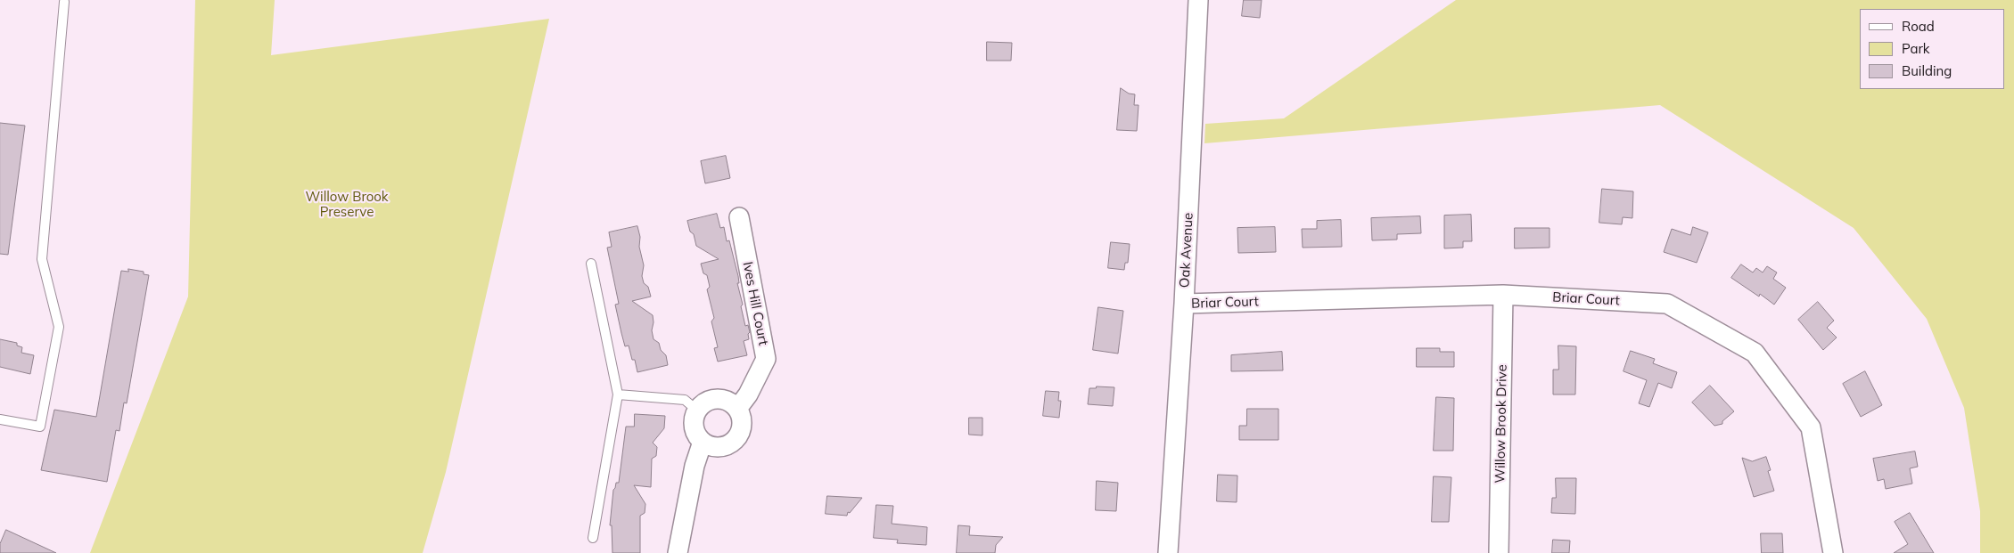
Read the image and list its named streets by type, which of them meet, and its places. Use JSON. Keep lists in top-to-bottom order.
{
  "streets": {
    "street": [
      "Oak Avenue",
      "Briar Court",
      "Ives Hill Court",
      "Willow Brook Drive"
    ]
  },
  "crossings": [
    ["Oak Avenue", "Briar Court"],
    ["Briar Court", "Willow Brook Drive"]
  ],
  "parks": ["Willow Brook Preserve"],
  "legend": ["Road", "Park", "Building"]
}
